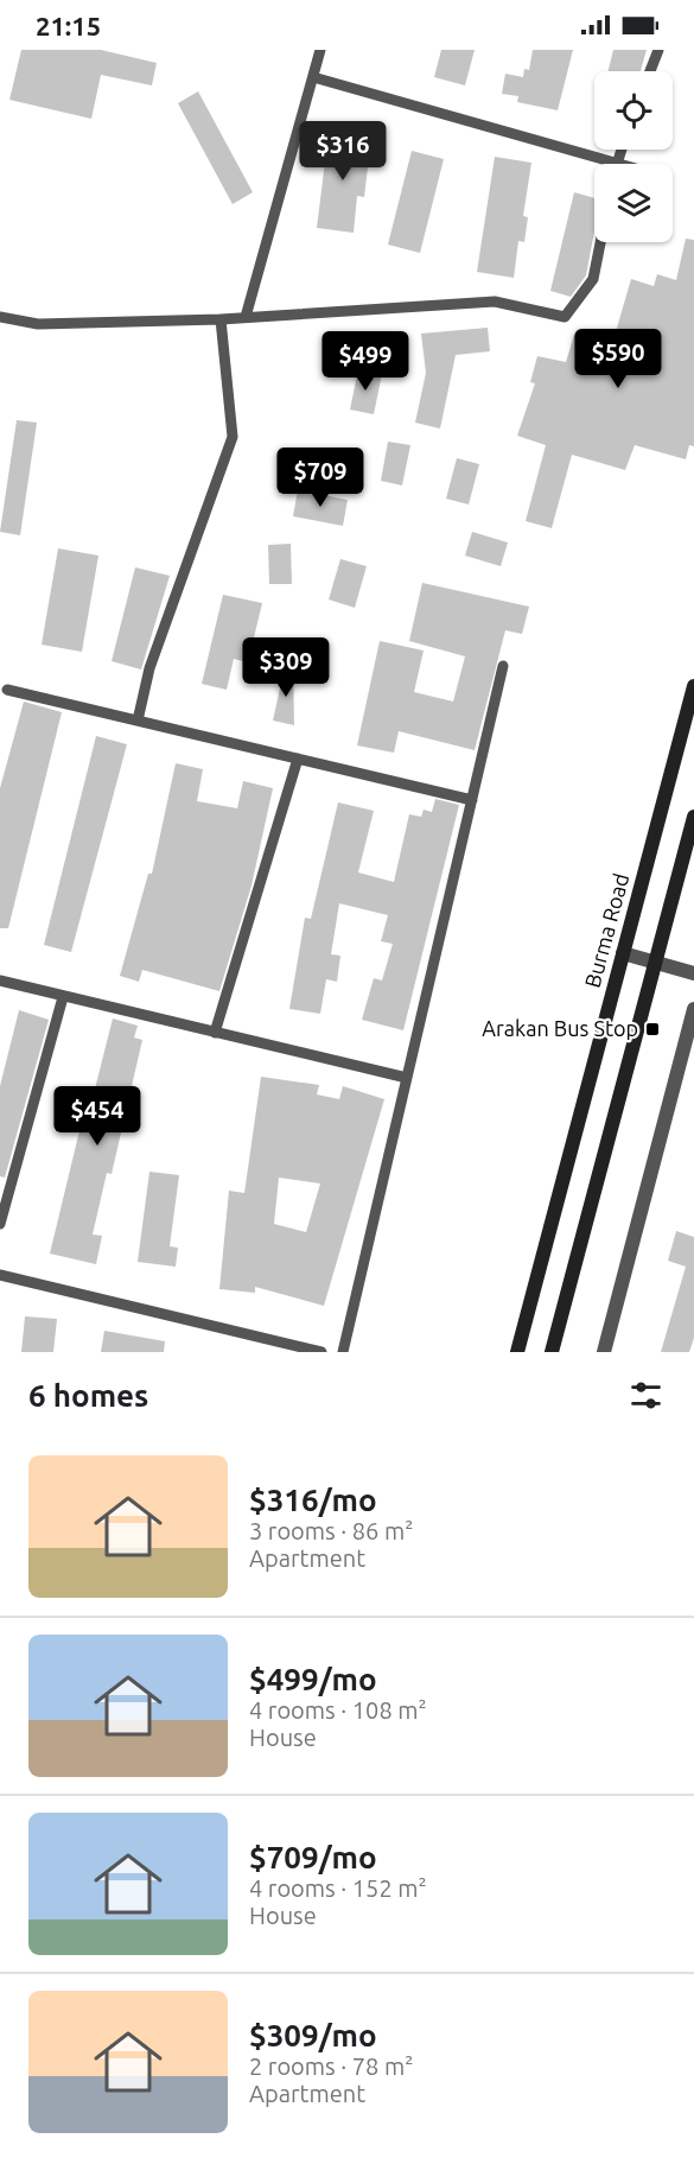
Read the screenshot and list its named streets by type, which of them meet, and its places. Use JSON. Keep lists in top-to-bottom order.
{
  "streets": {
    "main road": ["Burma Road"]
  },
  "places": {
    "transit": ["Arakan Bus Stop"]
  },
  "page": {
    "status": "21:15",
    "price": [
      "$316",
      "$590",
      "$499",
      "$709",
      "$309",
      "$454"
    ],
    "heading": "6 homes",
    "list": [
      {
        "name": "$316/mo",
        "note": "3 rooms · 86 m² · Apartment"
      },
      {
        "name": "$499/mo",
        "note": "4 rooms · 108 m² · House"
      },
      {
        "name": "$709/mo",
        "note": "4 rooms · 152 m² · House"
      },
      {
        "name": "$309/mo",
        "note": "2 rooms · 78 m² · Apartment"
      }
    ]
  }
}
